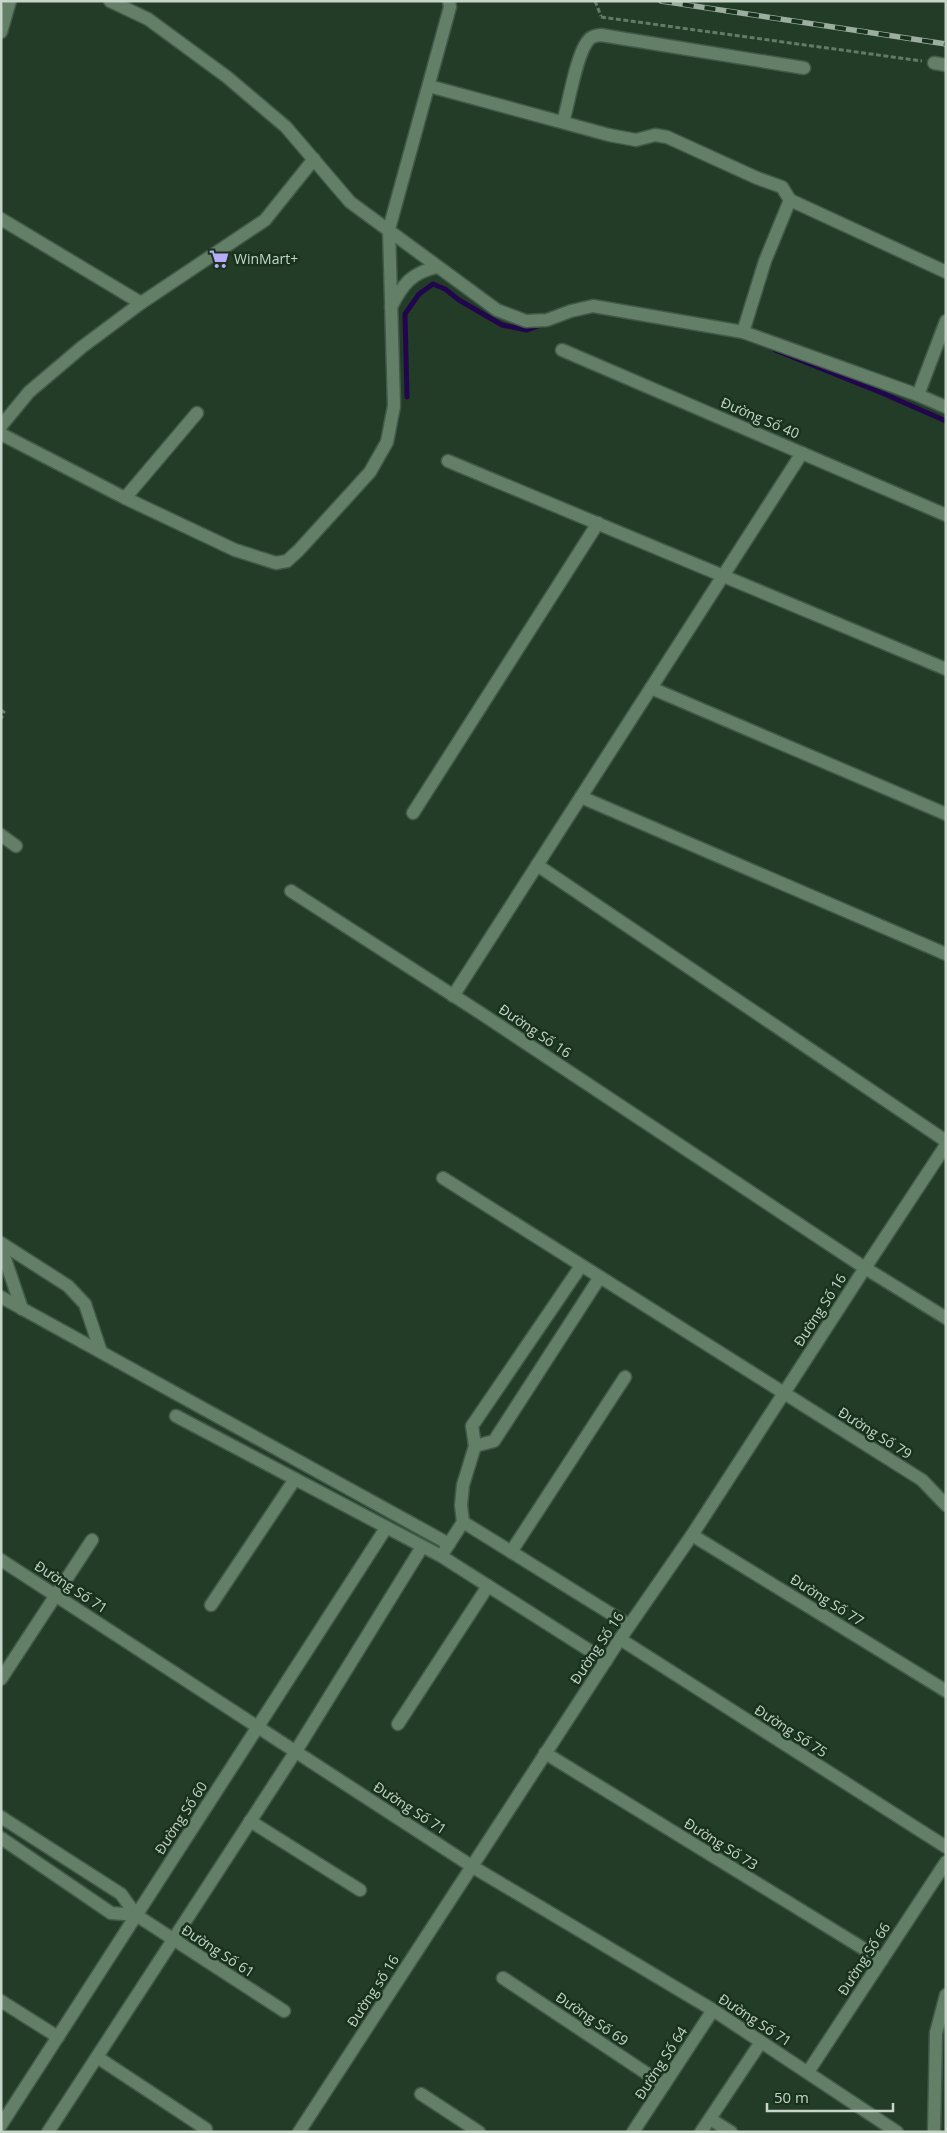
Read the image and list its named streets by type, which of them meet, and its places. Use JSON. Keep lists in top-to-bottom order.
{
  "streets": {
    "street": [
      "Đường Số 40",
      "Đường Số 16",
      "Đường Số 79",
      "Đường Số 71",
      "Đường Số 77",
      "Đường Số 75",
      "Đường Số 60",
      "Đường Số 73",
      "Đường Số 61",
      "Đường Số 66",
      "Đường số 16",
      "Đường Số 69",
      "Đường Số 64"
    ]
  },
  "crossings": [
    ["Đường Số 16", "Đường Số 79"],
    ["Đường Số 16", "Đường Số 71"],
    ["Đường Số 16", "Đường Số 77"],
    ["Đường Số 16", "Đường Số 75"],
    ["Đường Số 16", "Đường Số 73"],
    ["Đường Số 16", "Đường số 16"],
    ["Đường Số 71", "Đường Số 60"],
    ["Đường Số 71", "Đường Số 66"],
    ["Đường Số 71", "Đường số 16"],
    ["Đường Số 71", "Đường Số 64"],
    ["Đường Số 60", "Đường Số 61"],
    ["Đường Số 73", "Đường Số 66"],
    ["Đường Số 69", "Đường Số 64"]
  ],
  "places": {
    "supermarket": ["WinMart+"]
  },
  "scale_bar": "50 m"
}
